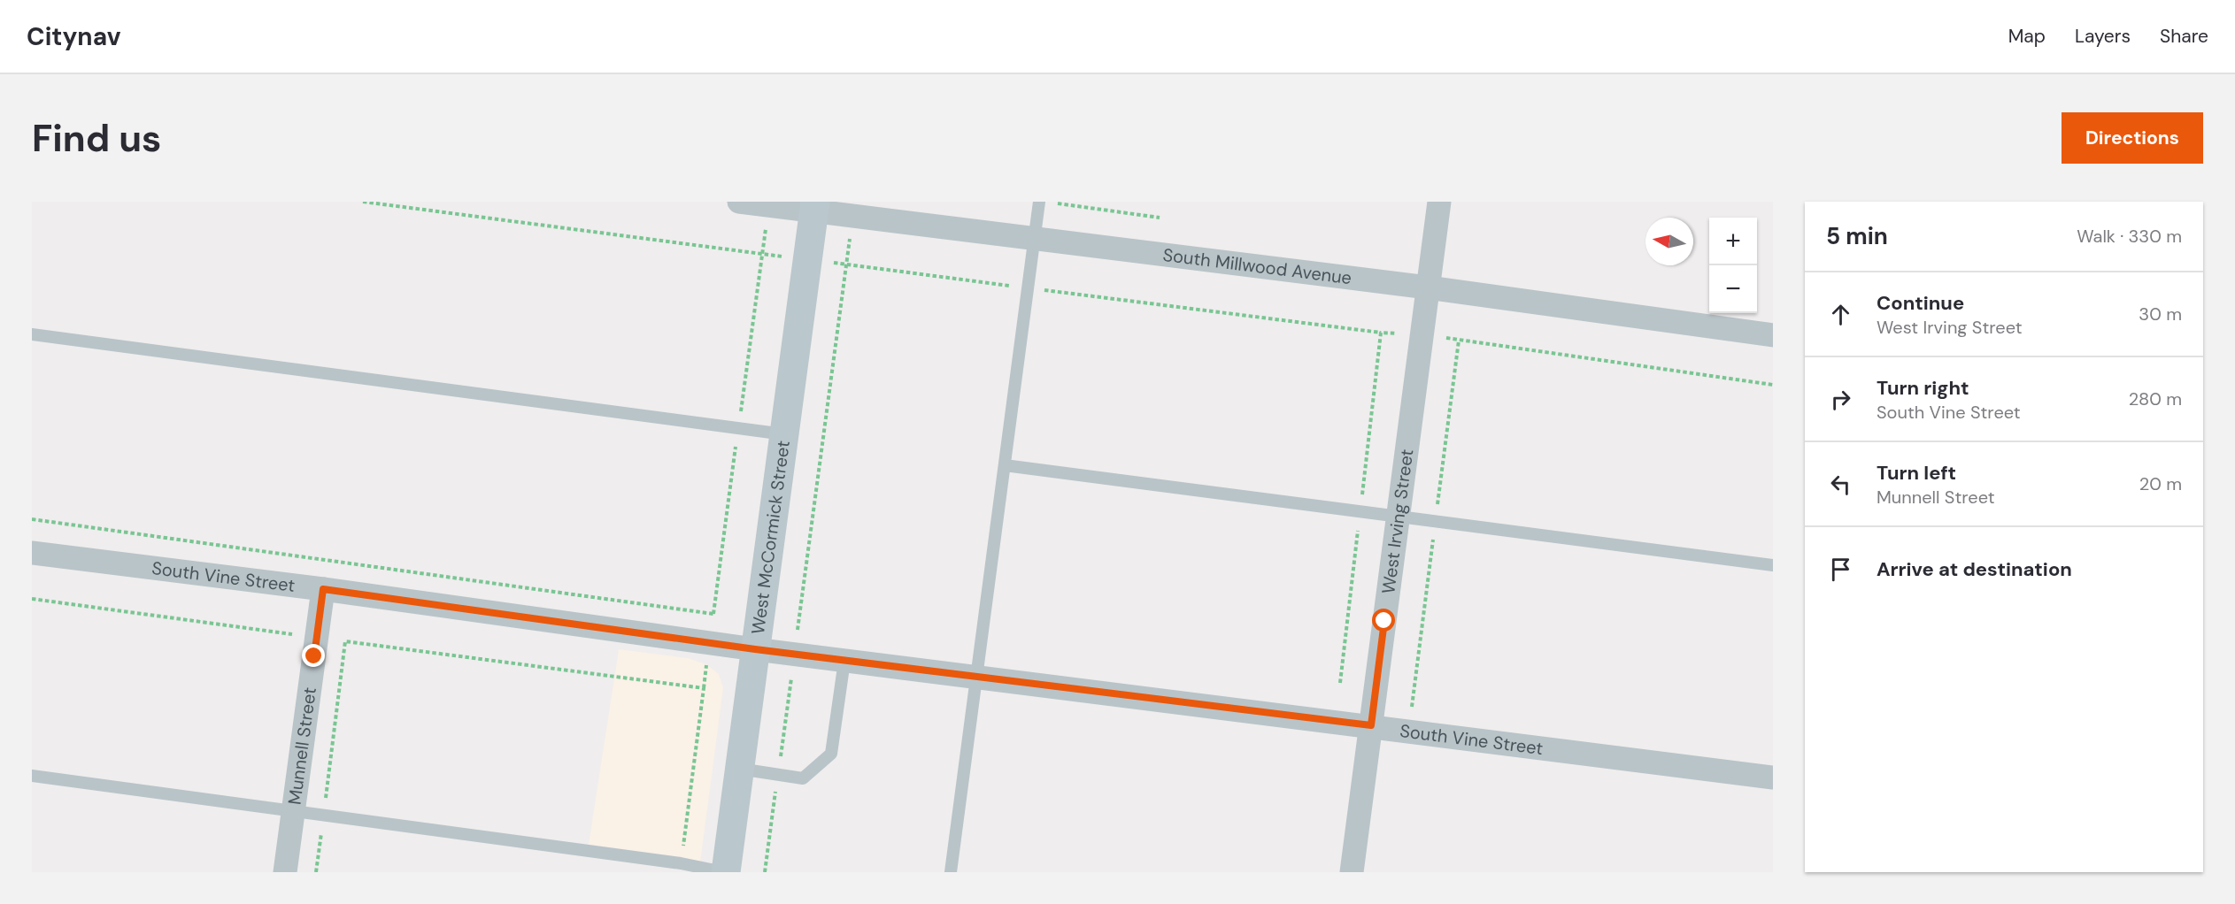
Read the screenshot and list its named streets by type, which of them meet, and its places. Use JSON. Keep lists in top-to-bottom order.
{
  "streets": {
    "street": [
      "South Millwood Avenue",
      "West Irving Street",
      "West McCormick Street",
      "South Vine Street",
      "Munnell Street"
    ]
  },
  "crossings": [
    ["South Millwood Avenue", "West Irving Street"],
    ["South Millwood Avenue", "West McCormick Street"],
    ["West Irving Street", "South Vine Street"],
    ["West McCormick Street", "South Vine Street"],
    ["South Vine Street", "Munnell Street"]
  ],
  "north": "left",
  "page": {
    "header": "Citynav",
    "nav": ["Map", "Layers", "Share"],
    "buttons": "Directions",
    "title": "Find us",
    "heading": ["5 min", "Walk · 330 m"],
    "map_buttons": ["+", "−"],
    "list": [
      ["Continue", "West Irving Street", "30 m"],
      ["Turn right", "South Vine Street", "280 m"],
      ["Turn left", "Munnell Street", "20 m"],
      "Arrive at destination"
    ]
  }
}
